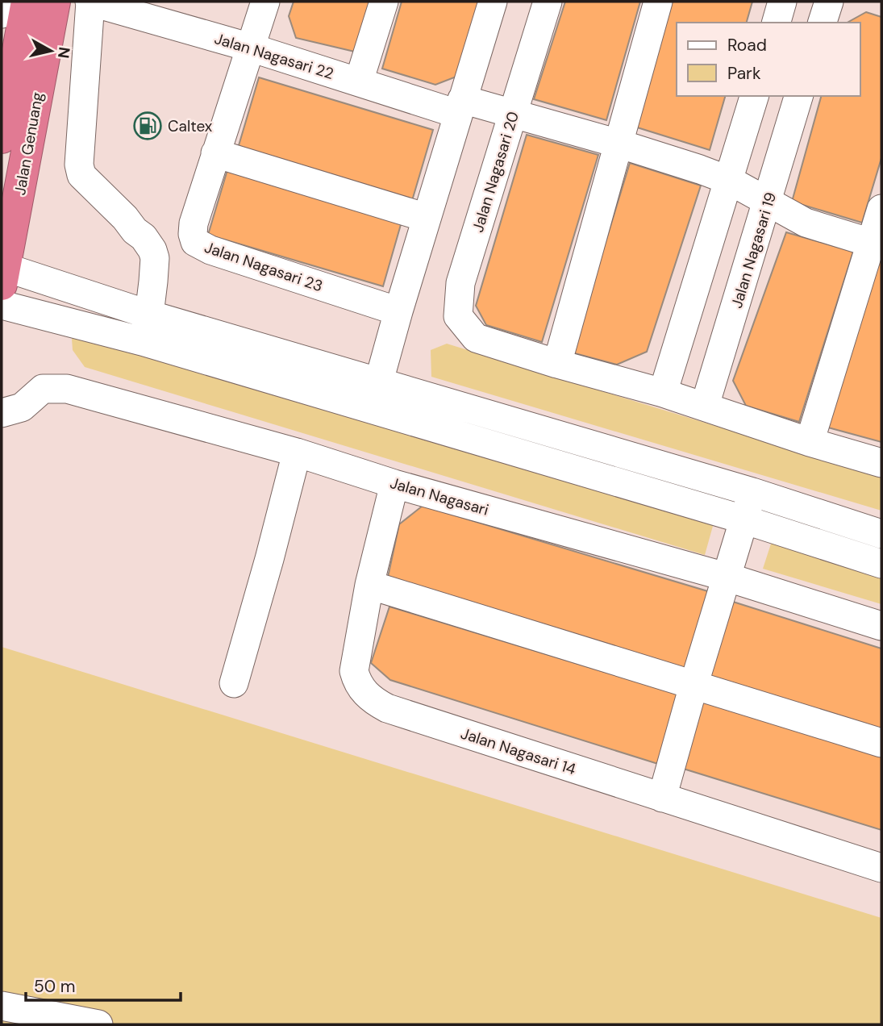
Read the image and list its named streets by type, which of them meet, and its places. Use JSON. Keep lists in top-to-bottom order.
{
  "streets": {
    "highway": ["Jalan Genuang"],
    "street": [
      "Jalan Nagasari 22",
      "Jalan Nagasari 20",
      "Jalan Nagasari 19",
      "Jalan Nagasari 23",
      "Jalan Nagasari",
      "Jalan Nagasari 14"
    ]
  },
  "crossings": [
    ["Jalan Nagasari 22", "Jalan Nagasari 20"],
    ["Jalan Nagasari 22", "Jalan Nagasari 19"],
    ["Jalan Nagasari 22", "Jalan Nagasari 23"],
    ["Jalan Nagasari", "Jalan Nagasari 14"]
  ],
  "places": {
    "fuel station": ["Caltex"]
  },
  "legend": ["Road", "Park"],
  "scale_bar": "50 m",
  "north": "right"
}
